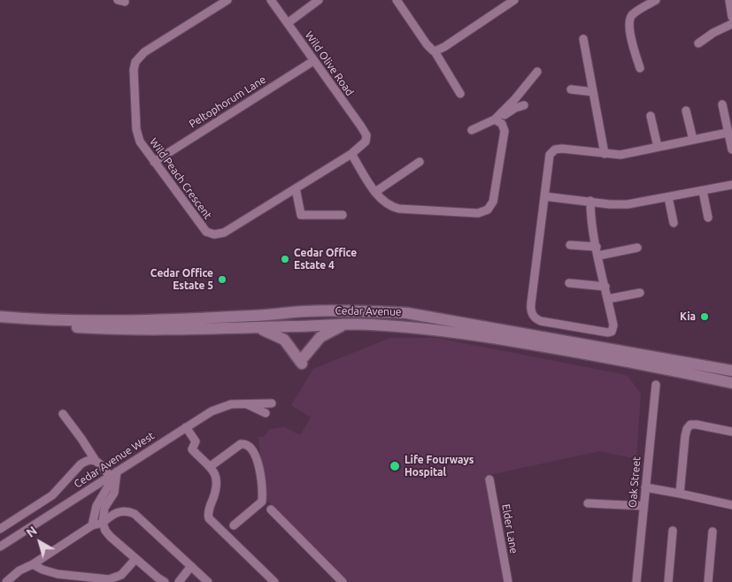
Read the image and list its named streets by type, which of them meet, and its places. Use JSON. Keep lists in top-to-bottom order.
{
  "streets": {
    "main road": ["Cedar Avenue"],
    "street": [
      "Wild Olive Road",
      "Peltophorum Lane",
      "Wild Peach Crescent",
      "Cedar Avenue West",
      "Oak Street",
      "Elder Lane"
    ]
  },
  "crossings": [
    ["Wild Olive Road", "Peltophorum Lane"],
    ["Wild Olive Road", "Wild Peach Crescent"],
    ["Peltophorum Lane", "Wild Peach Crescent"]
  ],
  "places": [
    "Cedar Office Estate 4",
    "Cedar Office Estate 5",
    "Kia",
    "Life Fourways Hospital"
  ],
  "north": "top left"
}
